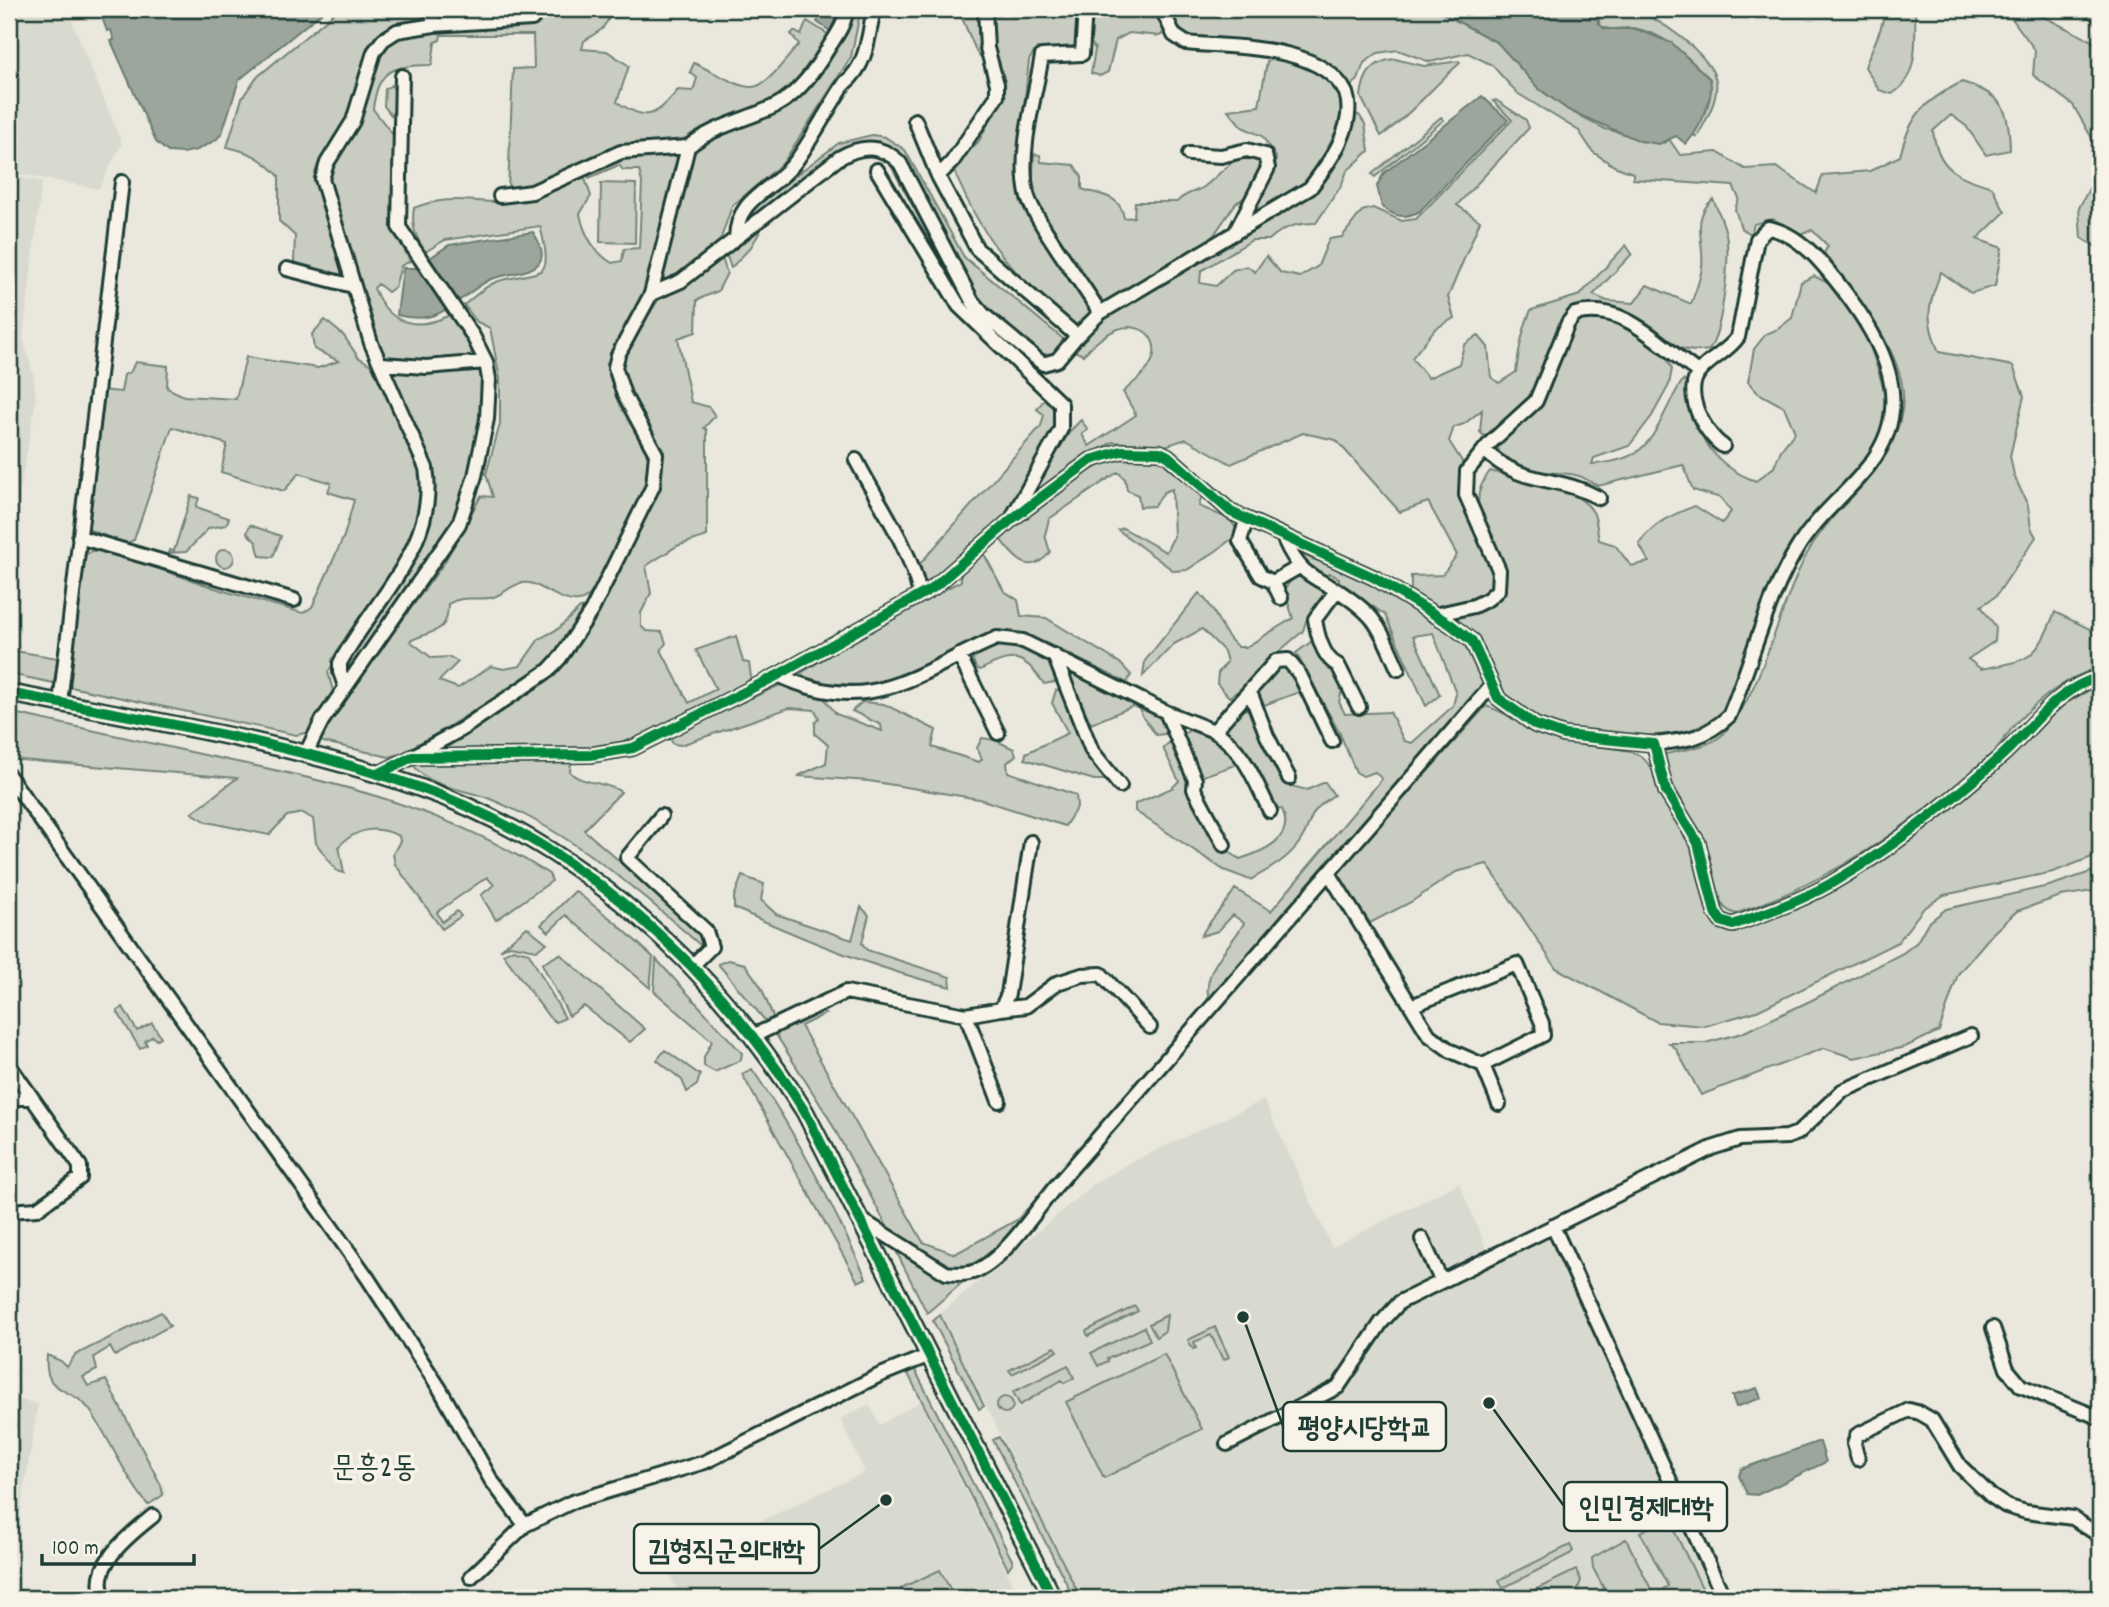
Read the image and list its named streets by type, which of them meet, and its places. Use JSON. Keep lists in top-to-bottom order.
{
  "districts": ["문흥2동"],
  "places": ["평양시당학교", "인민경제대학", "김형직군의대학"],
  "scale_bar": "100 m"
}
